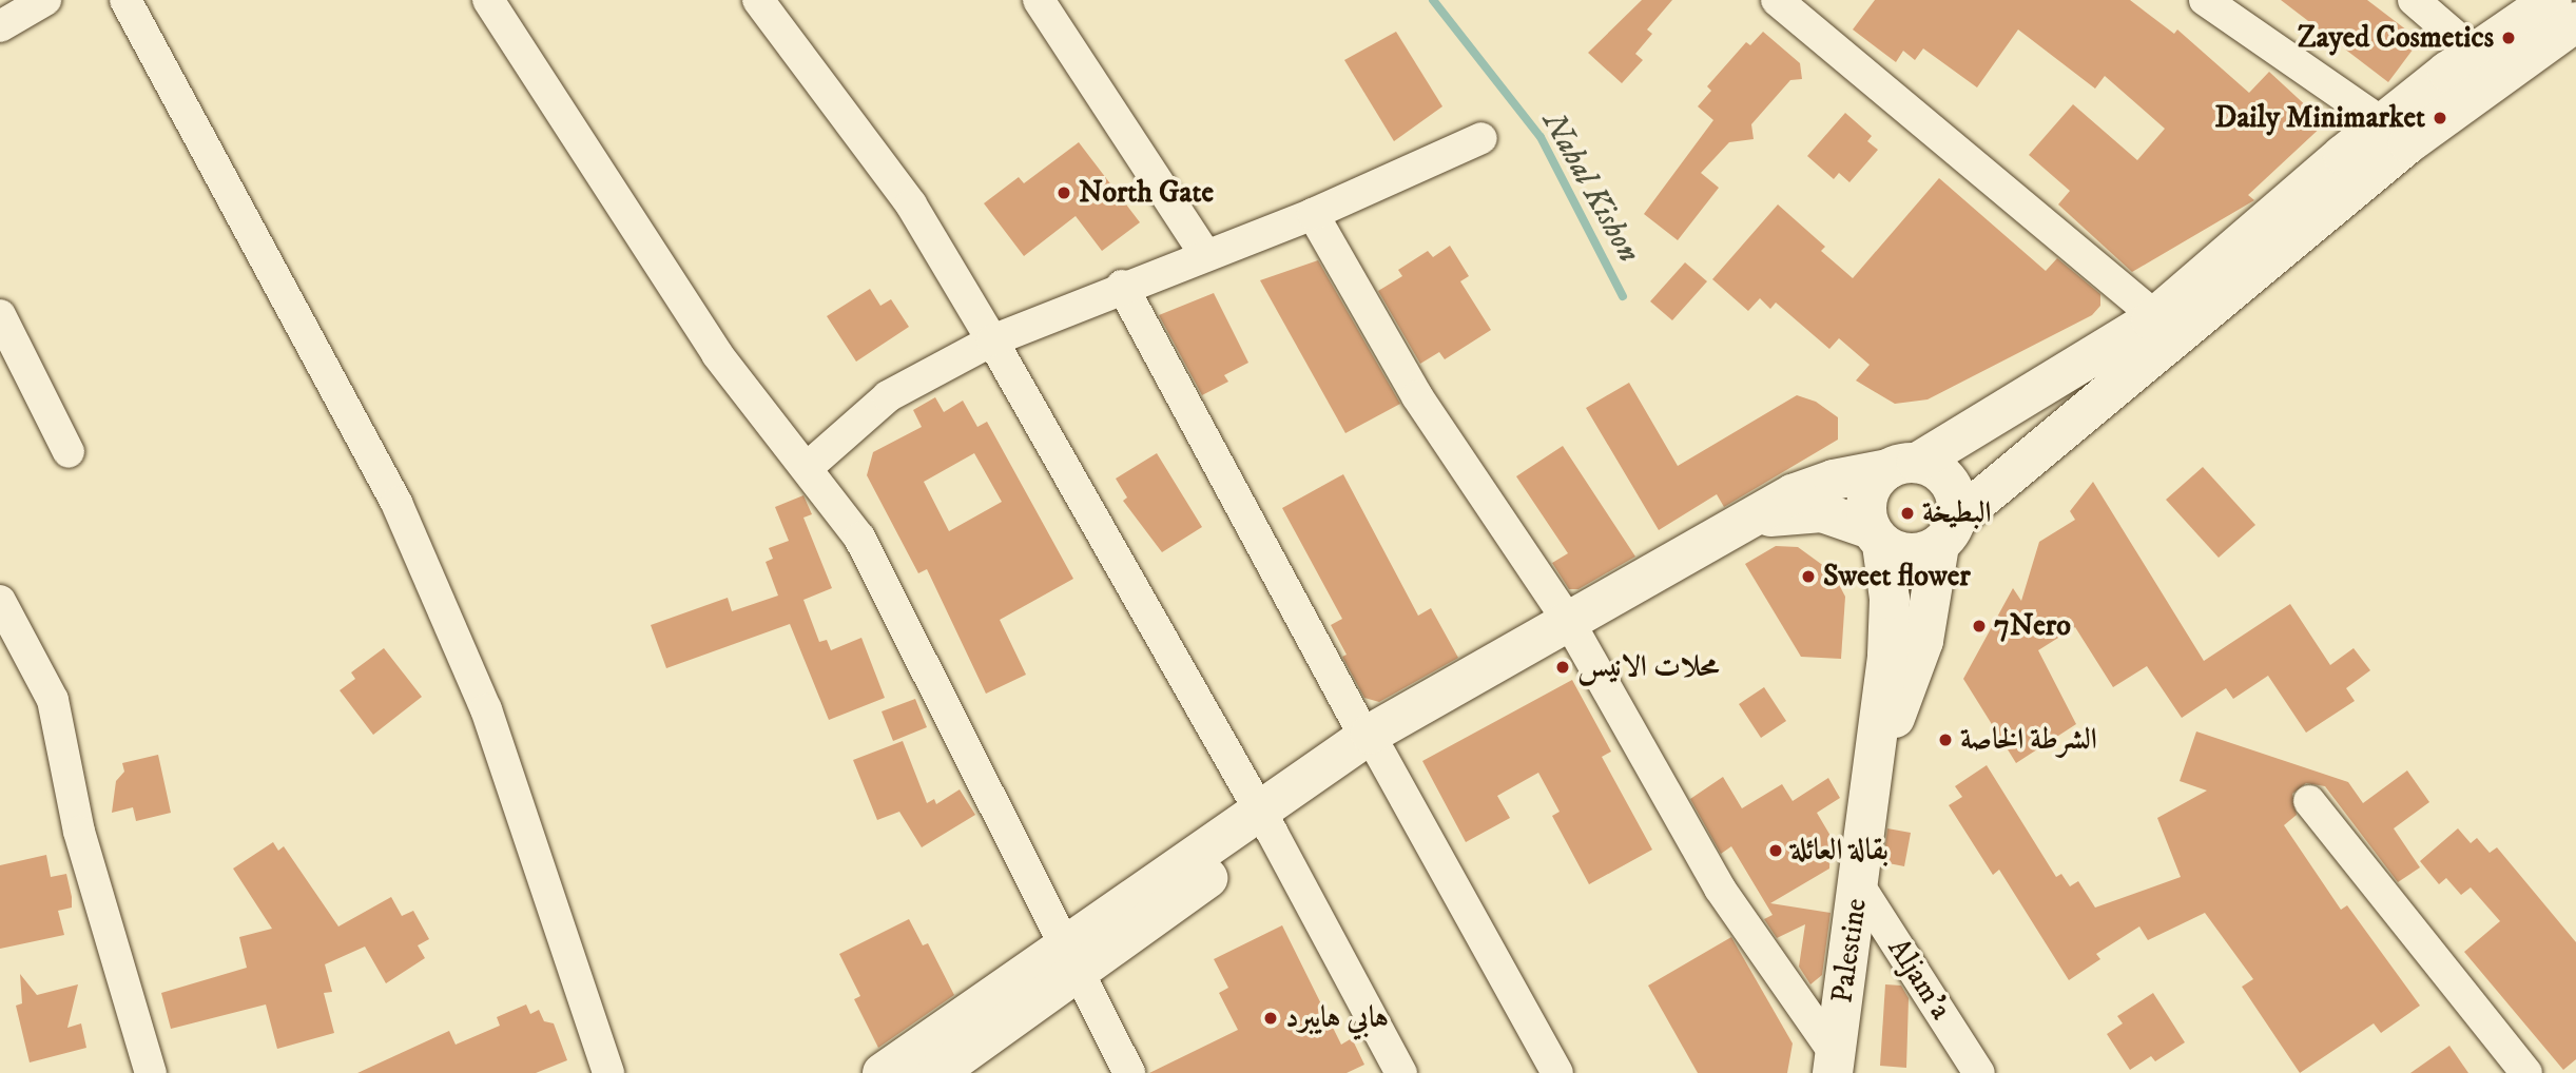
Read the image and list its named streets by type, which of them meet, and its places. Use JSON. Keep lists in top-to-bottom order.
{
  "streets": {
    "main road": ["Palestine"],
    "street": ["Aljam'a"]
  },
  "crossings": [
    ["Palestine", "Aljam'a"]
  ],
  "water": ["Nahal Kishon"],
  "places": [
    "Zayed Cosmetics",
    "Daily Minimarket",
    "North Gate",
    "البطيخة",
    "Sweet flower",
    "7Nero",
    "محلات الانيس",
    "الشرطة الخاصة",
    "بقالة العائلة",
    "هابي هايبرد"
  ]
}
